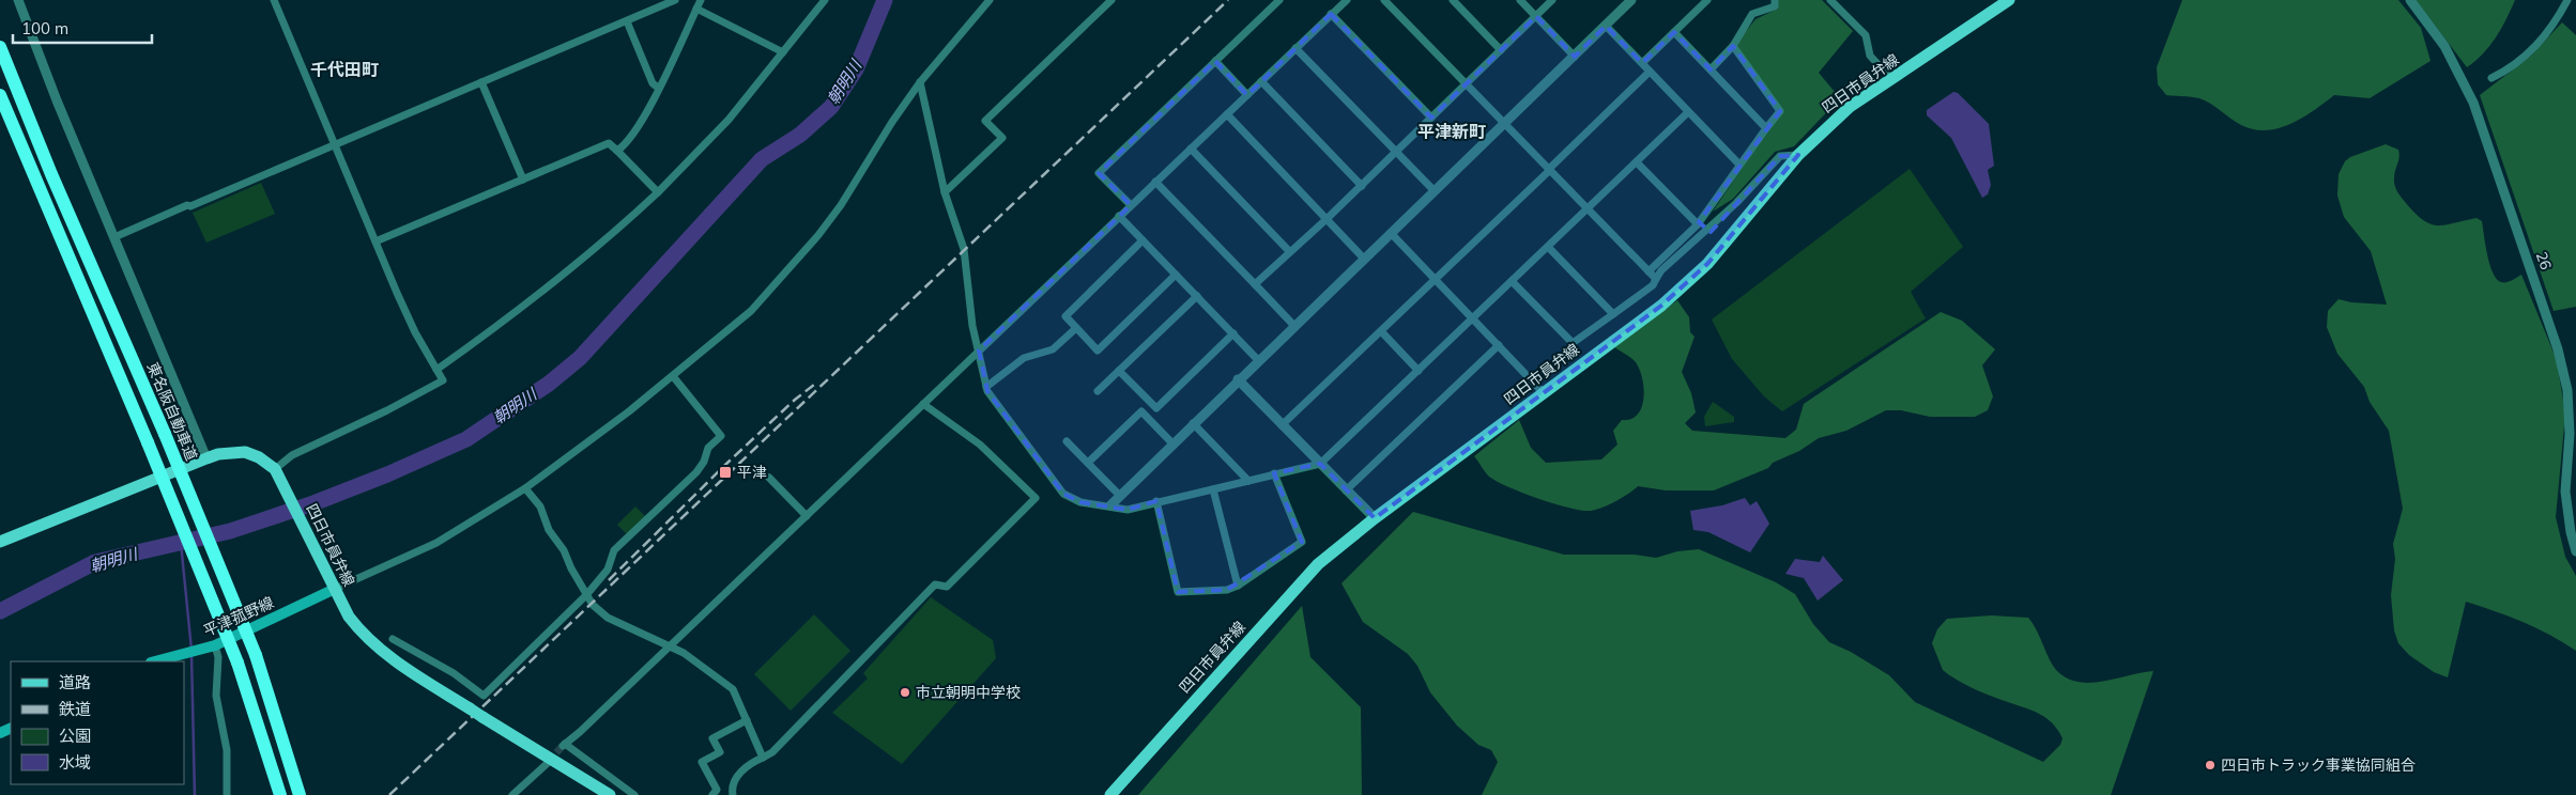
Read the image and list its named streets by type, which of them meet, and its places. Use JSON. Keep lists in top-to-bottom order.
{
  "streets": {
    "highway": ["東名阪自動車道"],
    "main road": ["四日市員弁線", "平津菰野線"],
    "street": ["26"]
  },
  "crossings": [
    ["四日市員弁線", "平津菰野線"]
  ],
  "districts": ["千代田町", "平津新町"],
  "water": ["朝明川"],
  "places": {
    "transit": ["平津"],
    "other": ["市立朝明中学校", "四日市トラック事業協同組合"]
  },
  "legend": [
    "道路",
    "鉄道",
    "公園",
    "水域"
  ],
  "scale_bar": "100 m"
}
